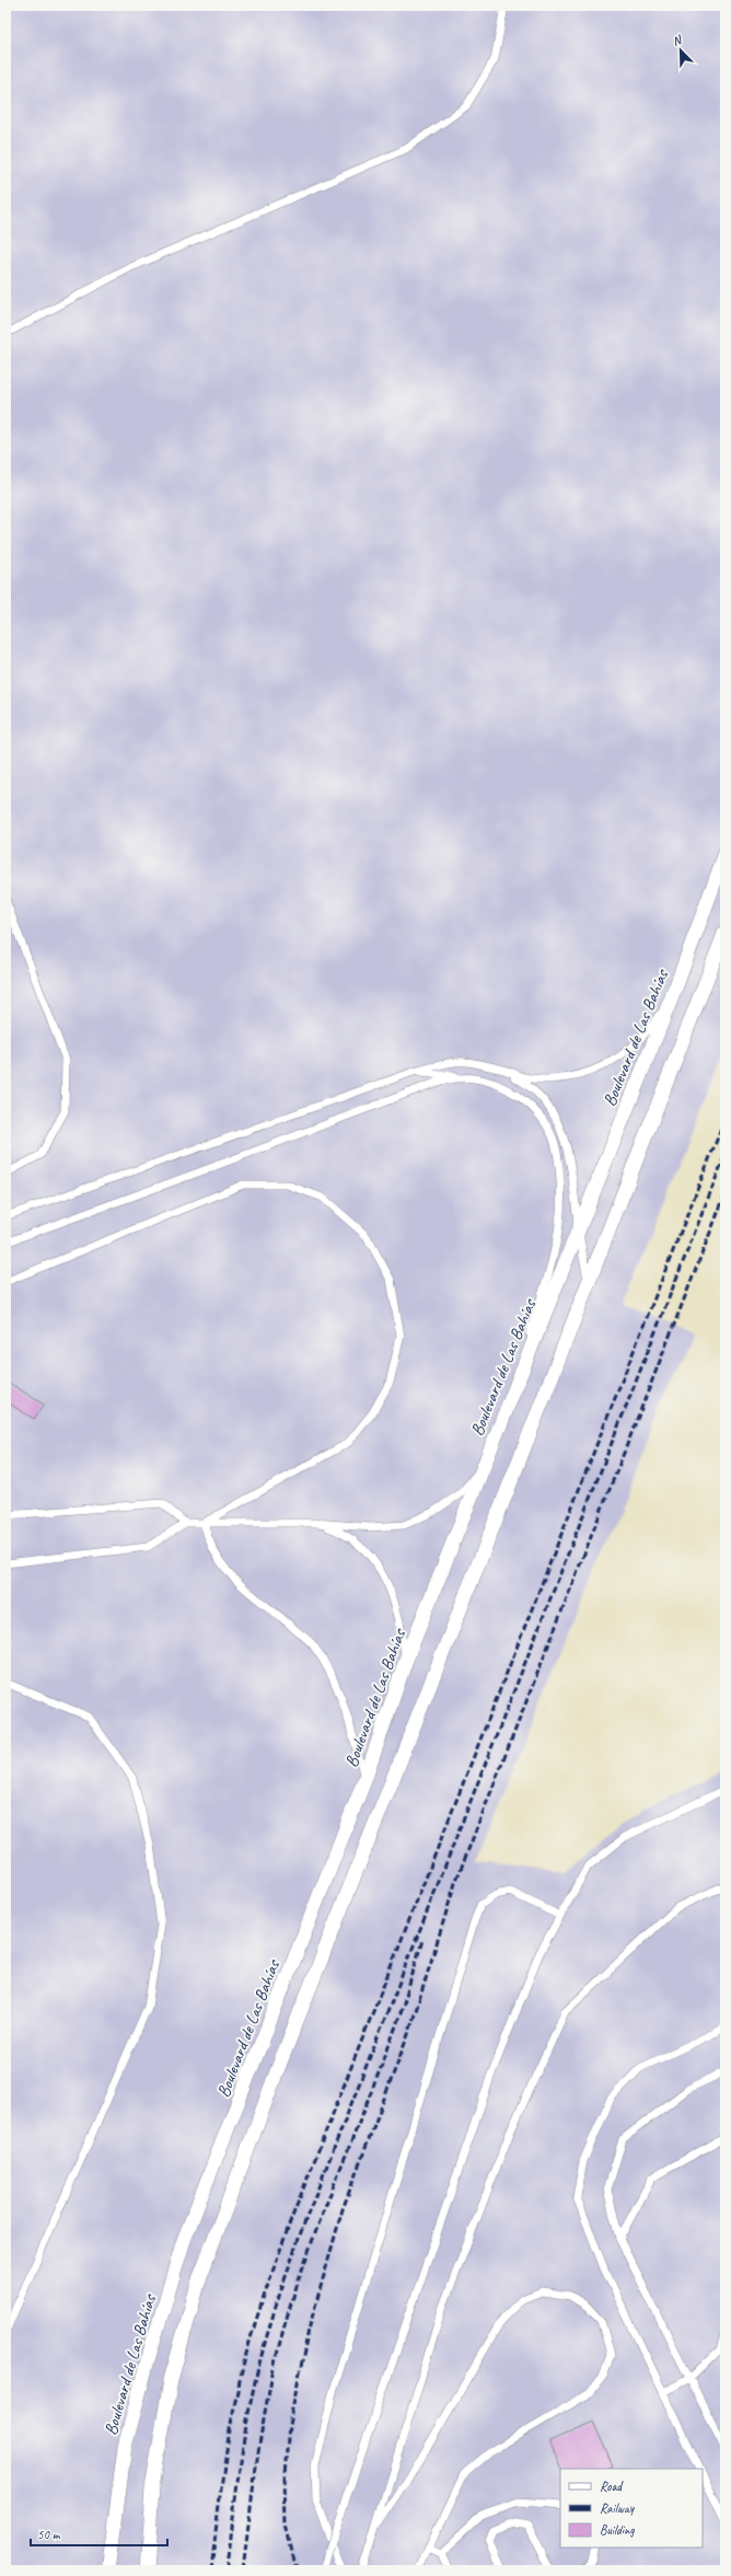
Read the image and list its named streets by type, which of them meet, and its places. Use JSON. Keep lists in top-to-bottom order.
{
  "streets": {
    "street": ["Boulevard de Las Bahías"]
  },
  "legend": ["Road", "Railway", "Building"],
  "scale_bar": "50 m",
  "north": "top left"
}
